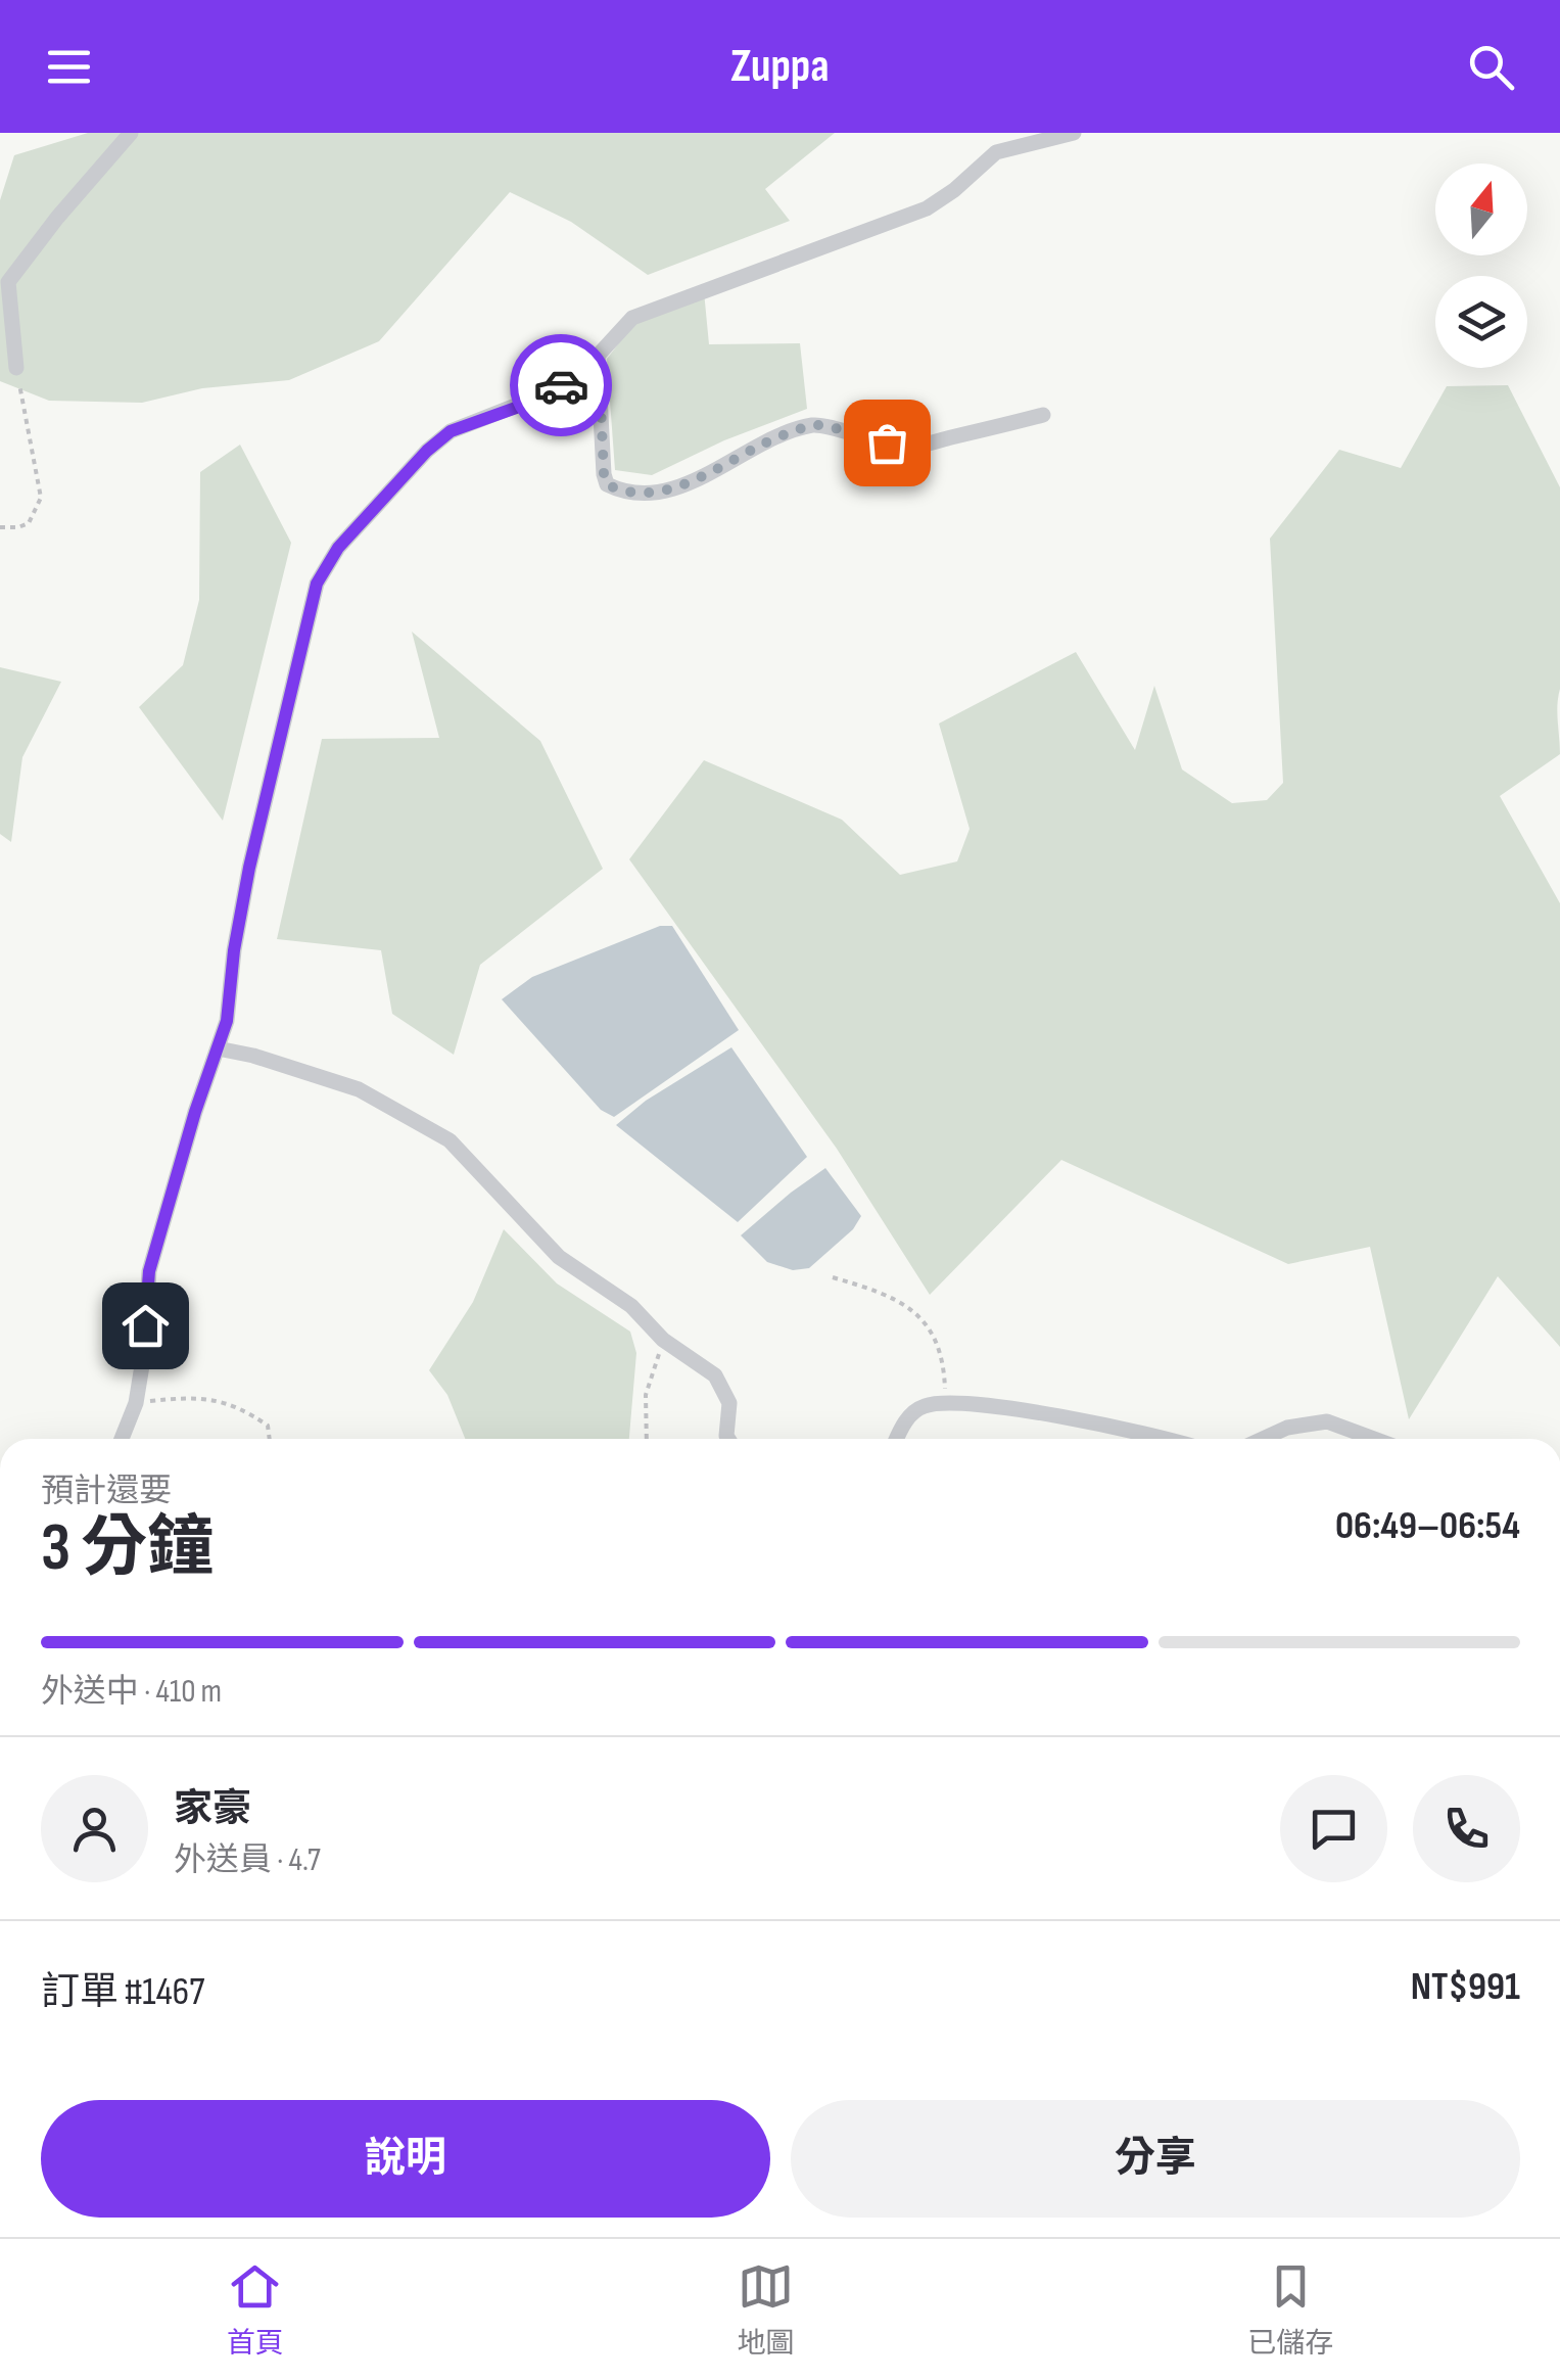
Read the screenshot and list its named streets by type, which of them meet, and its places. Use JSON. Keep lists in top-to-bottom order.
{
  "north": "top",
  "page": {
    "header": "Zuppa",
    "heading": ["3 分鐘", "預計還要", "06:49–06:54"],
    "panel": [
      "家豪",
      "外送員 · 4.7",
      "訂單 #1467",
      "NT$991"
    ],
    "bar": "外送中 · 410 m",
    "buttons": ["說明", "分享"],
    "tabs": ["首頁", "地圖", "已儲存"]
  }
}
